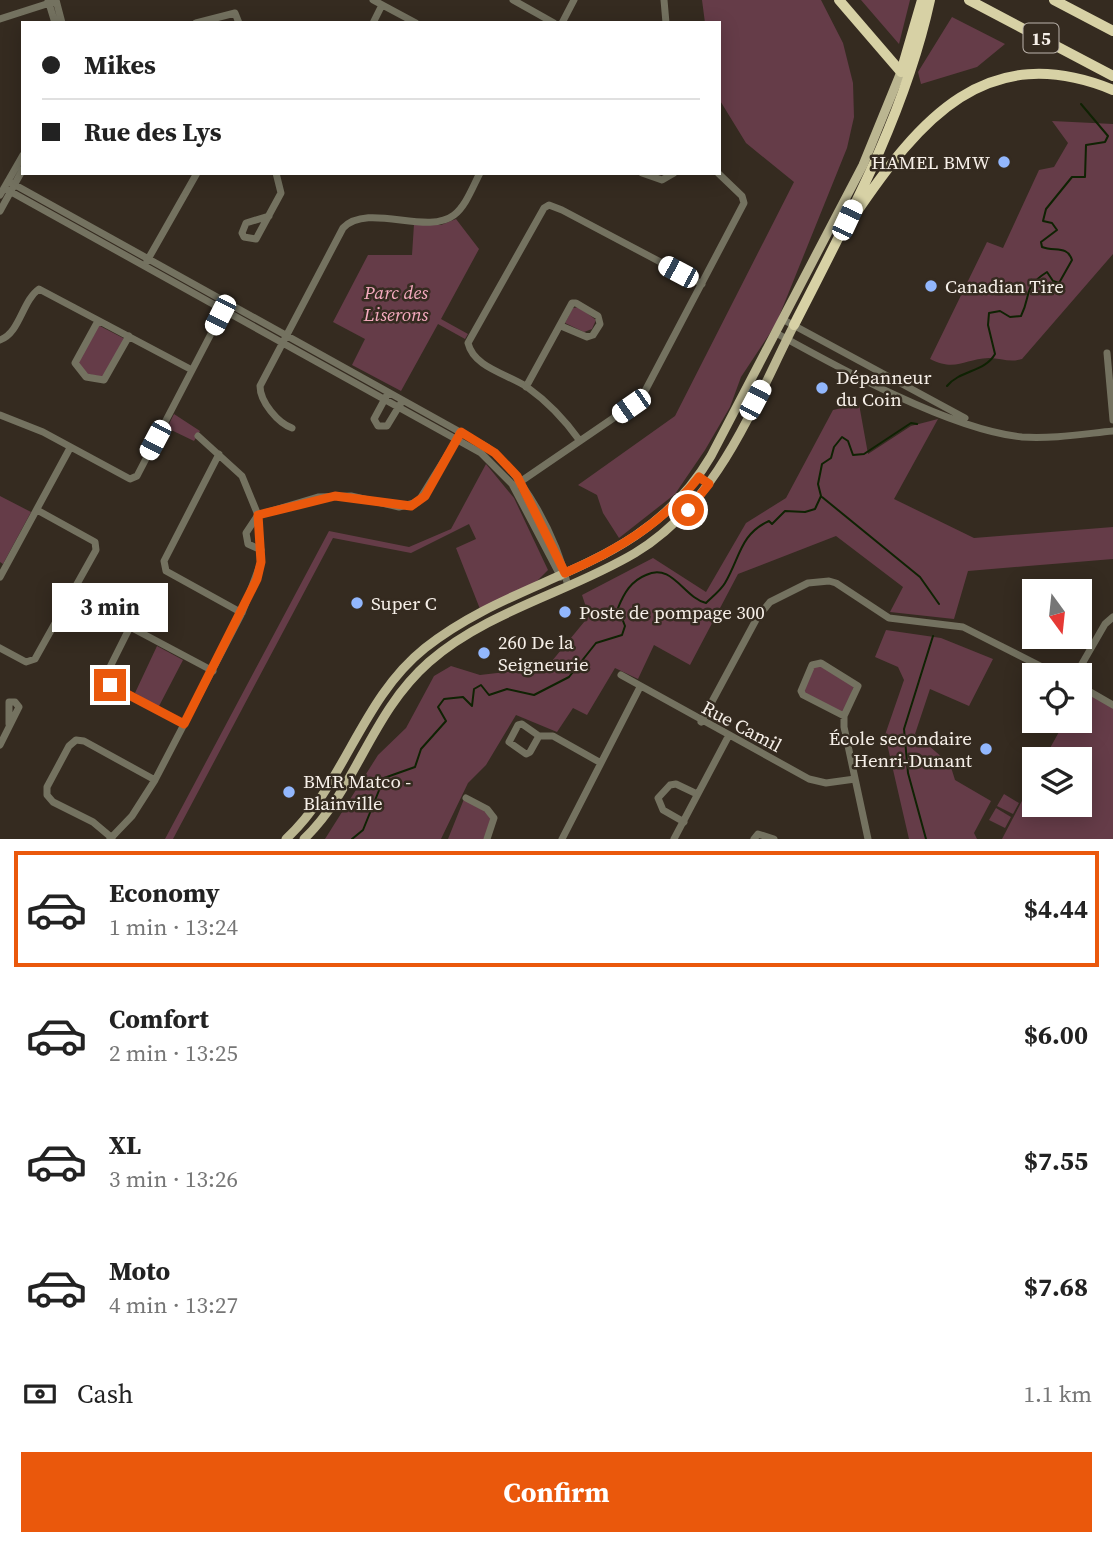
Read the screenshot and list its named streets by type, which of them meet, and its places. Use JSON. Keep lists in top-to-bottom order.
{
  "streets": {
    "highway": ["15"],
    "street": ["Rue Camil"]
  },
  "parks": ["Parc des Liserons"],
  "places": [
    "HAMEL BMW",
    "Canadian Tire",
    "Dépanneur du Coin",
    "Super C",
    "Poste de pompage 300",
    "260 De la Seigneurie",
    "École secondaire Henri-Dunant",
    "BMR Matco - Blainville"
  ],
  "north": "bottom",
  "page": {
    "banner": ["Mikes", "Rue des Lys"],
    "bubble": "3 min",
    "list": [
      {
        "name": "Economy",
        "note": "1 min · 13:24",
        "value": "$4.44"
      },
      {
        "name": "Comfort",
        "note": "2 min · 13:25",
        "value": "$6.00"
      },
      {
        "name": "XL",
        "note": "3 min · 13:26",
        "value": "$7.55"
      },
      {
        "name": "Moto",
        "note": "4 min · 13:27",
        "value": "$7.68"
      }
    ],
    "pay": ["Cash", "1.1 km"],
    "buttons": "Confirm"
  }
}
